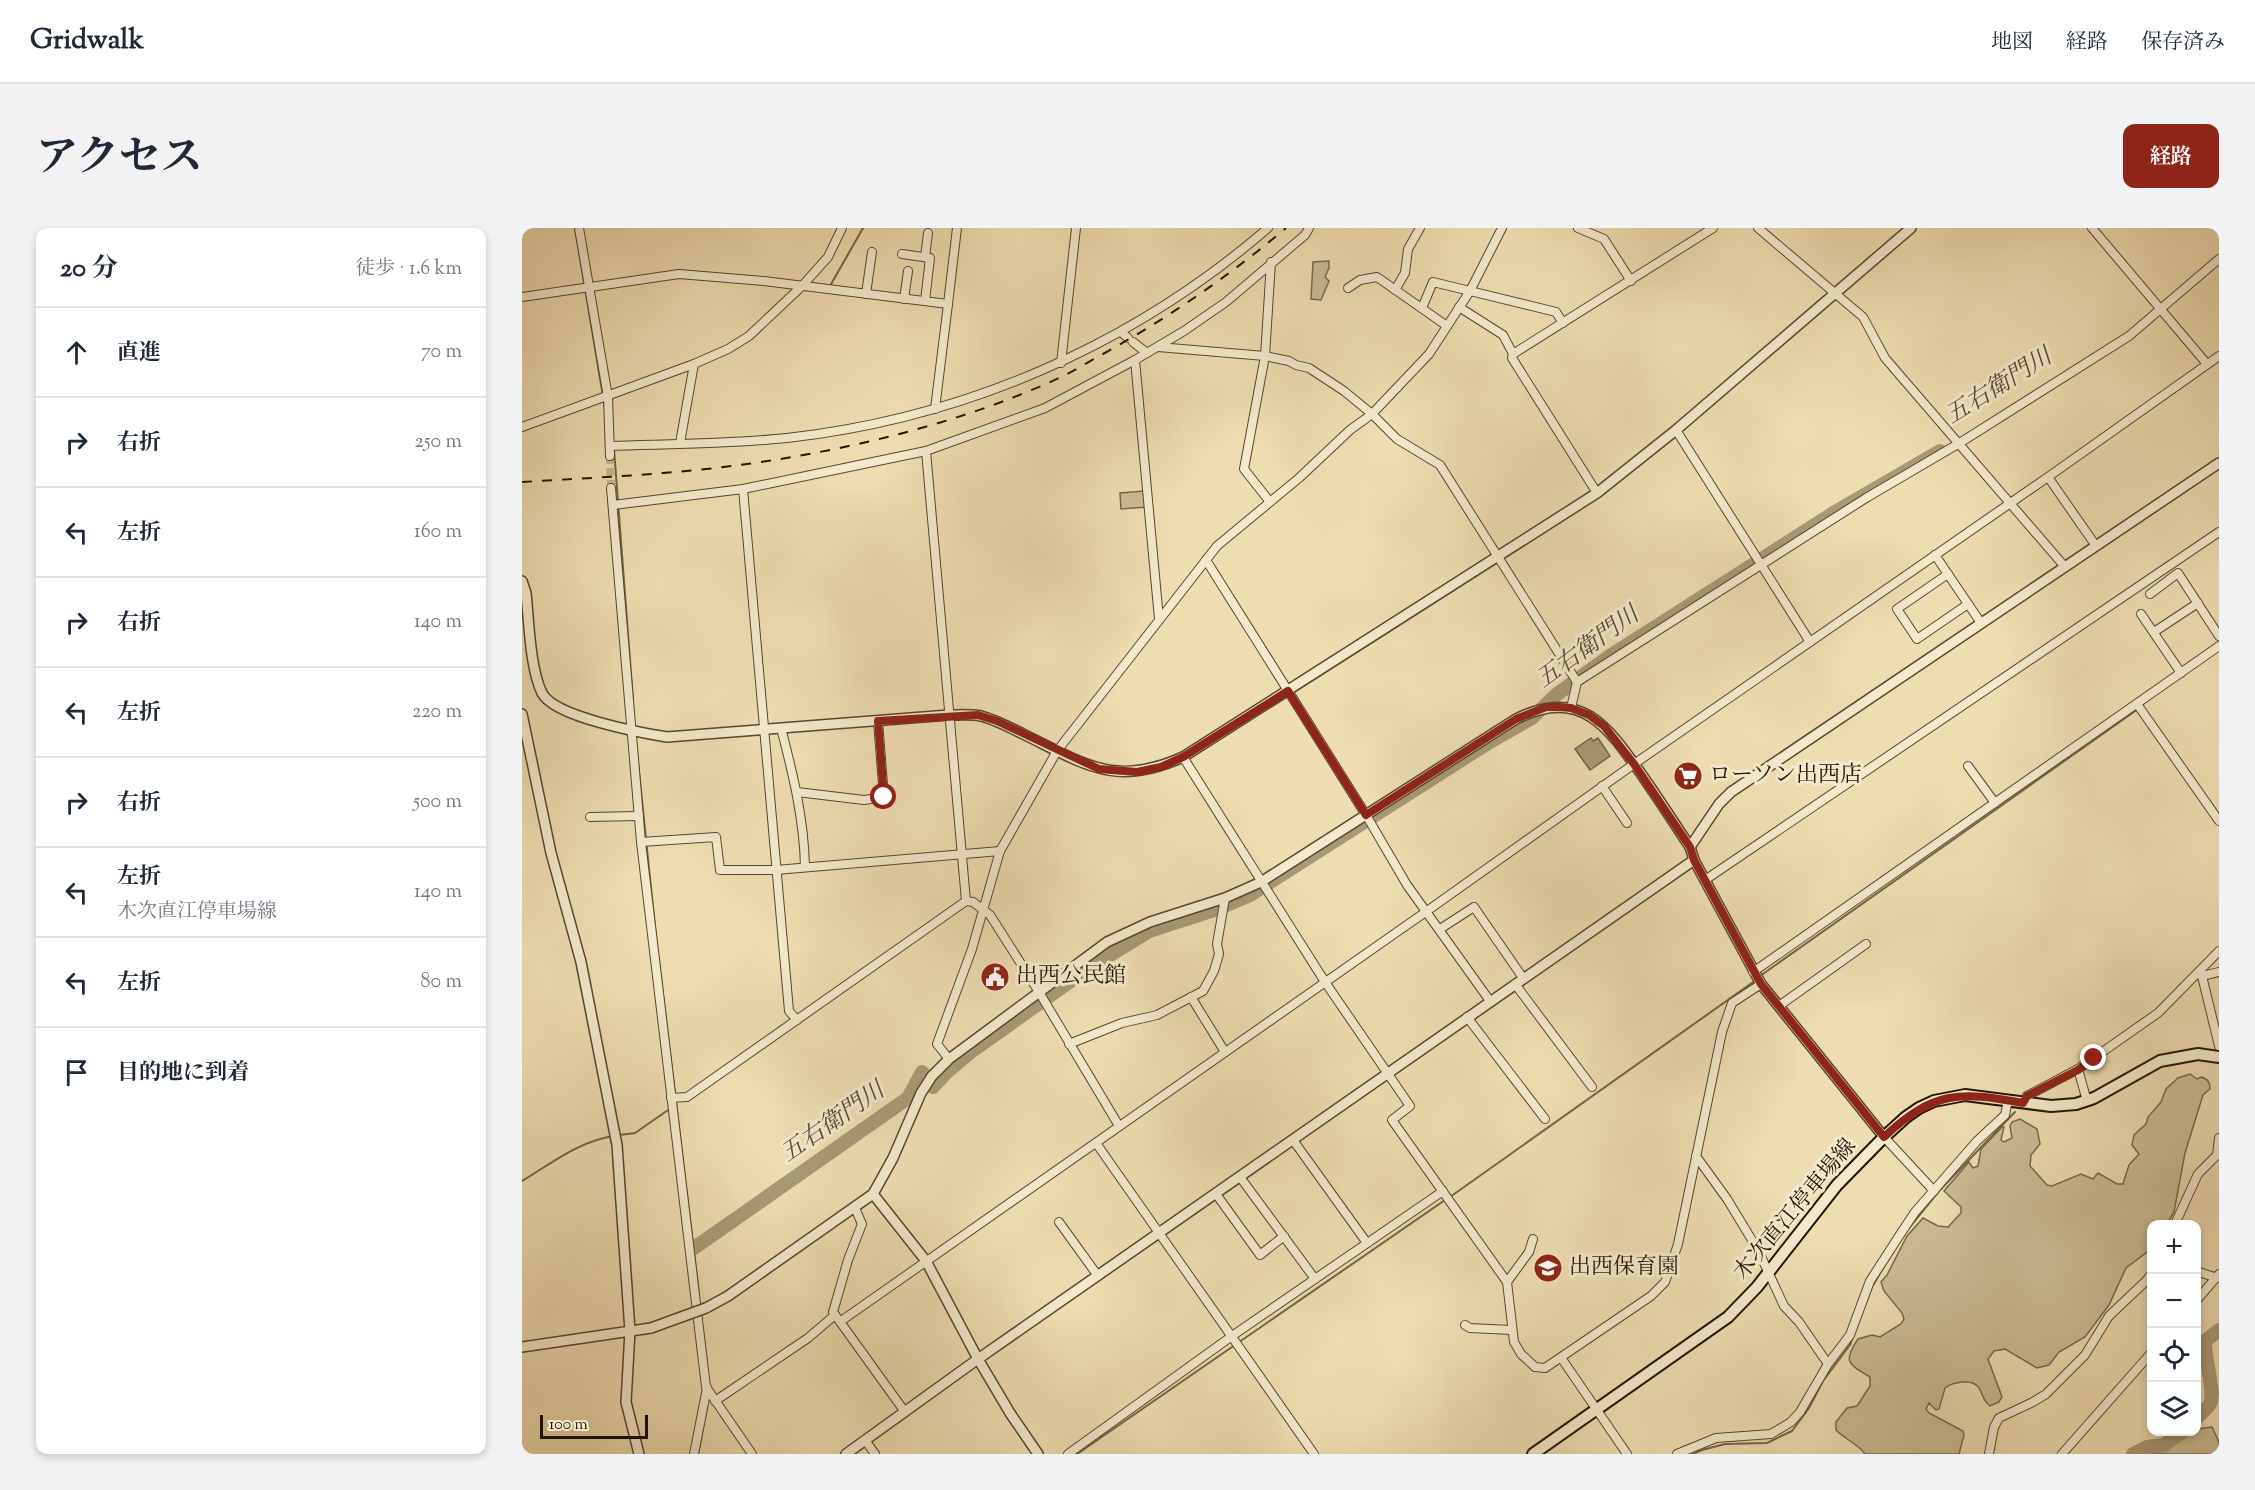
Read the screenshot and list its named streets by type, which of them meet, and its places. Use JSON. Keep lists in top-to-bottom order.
{
  "streets": {
    "main road": ["木次直江停車場線"]
  },
  "water": ["五右衛門川"],
  "places": {
    "supermarket": ["ローソン出西店"],
    "public building": ["出西公民館"],
    "school or university": ["出西保育園"]
  },
  "scale_bar": "100 m",
  "page": {
    "header": "Gridwalk",
    "nav": ["地図", "経路", "保存済み"],
    "title": "アクセス",
    "buttons": "経路",
    "heading": ["20 分", "徒歩 · 1.6 km"],
    "list": [
      ["直進", "70 m"],
      ["右折", "250 m"],
      ["左折", "160 m"],
      ["右折", "140 m"],
      ["左折", "220 m"],
      ["右折", "500 m"],
      ["左折", "木次直江停車場線", "140 m"],
      ["左折", "80 m"],
      "目的地に到着"
    ],
    "map_buttons": ["+", "−"],
    "scale": "100 m"
  }
}
